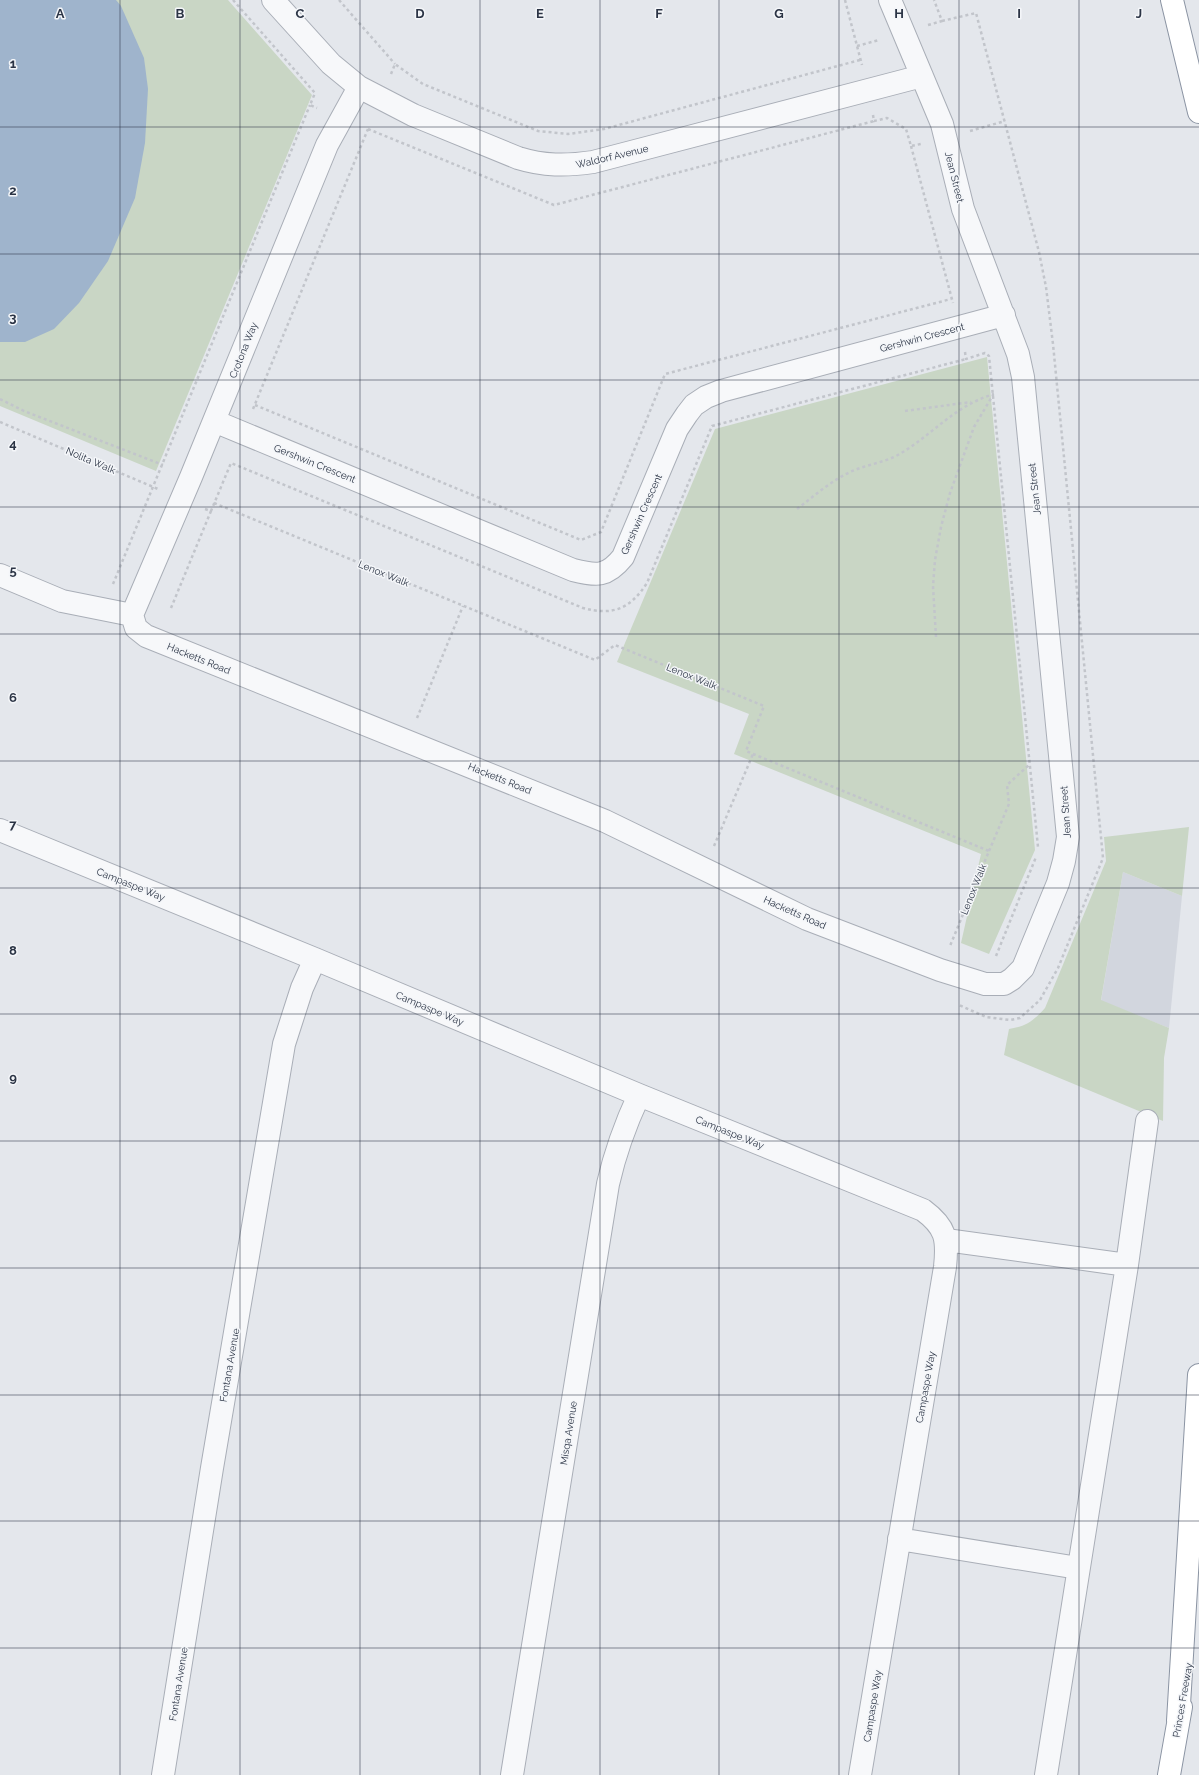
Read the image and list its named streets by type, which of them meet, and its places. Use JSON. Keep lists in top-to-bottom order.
{
  "streets": {
    "highway": ["Princes Freeway"],
    "street": [
      "Waldorf Avenue",
      "Jean Street",
      "Gershwin Crescent",
      "Crotona Way",
      "Hacketts Road",
      "Campaspe Way",
      "Fontana Avenue",
      "Misqa Avenue"
    ],
    "path": ["Nolita Walk", "Lenox Walk"]
  },
  "crossings": [
    ["Waldorf Avenue", "Jean Street"],
    ["Waldorf Avenue", "Crotona Way"],
    ["Jean Street", "Gershwin Crescent"],
    ["Jean Street", "Hacketts Road"],
    ["Gershwin Crescent", "Crotona Way"],
    ["Crotona Way", "Nolita Walk"],
    ["Crotona Way", "Hacketts Road"],
    ["Lenox Walk", "Hacketts Road"],
    ["Campaspe Way", "Fontana Avenue"],
    ["Campaspe Way", "Misqa Avenue"]
  ],
  "grid": {
    "columns": [
      "A",
      "B",
      "C",
      "D",
      "E",
      "F",
      "G",
      "H",
      "I",
      "J"
    ],
    "rows": [
      "1",
      "2",
      "3",
      "4",
      "5",
      "6",
      "7",
      "8",
      "9"
    ]
  }
}
